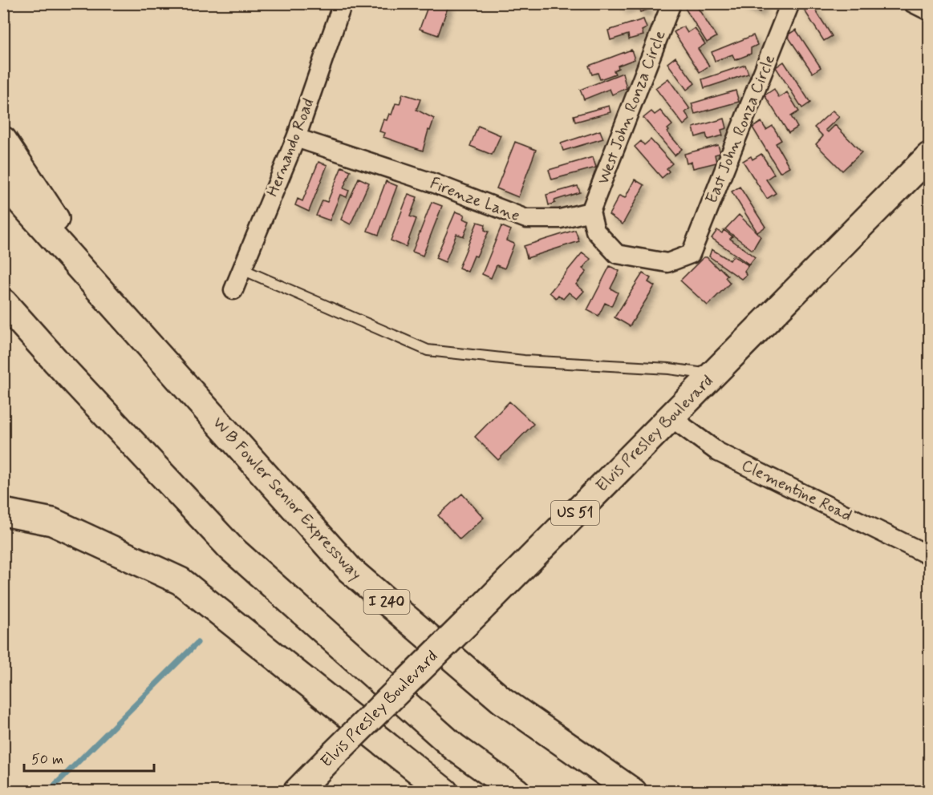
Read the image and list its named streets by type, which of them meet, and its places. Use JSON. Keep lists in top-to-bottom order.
{
  "streets": {
    "main road": [
      "Elvis Presley Boulevard",
      "W B Fowler Senior Expressway",
      "US 51",
      "I 240"
    ],
    "street": [
      "West John Ronza Circle",
      "East John Ronza Circle",
      "Hernando Road",
      "Firenze Lane",
      "Clementine Road"
    ]
  },
  "crossings": [
    ["West John Ronza Circle", "East John Ronza Circle"],
    ["West John Ronza Circle", "Firenze Lane"],
    ["East John Ronza Circle", "Firenze Lane"],
    ["Hernando Road", "Firenze Lane"],
    ["Elvis Presley Boulevard", "Clementine Road"]
  ],
  "scale_bar": "50 m"
}
